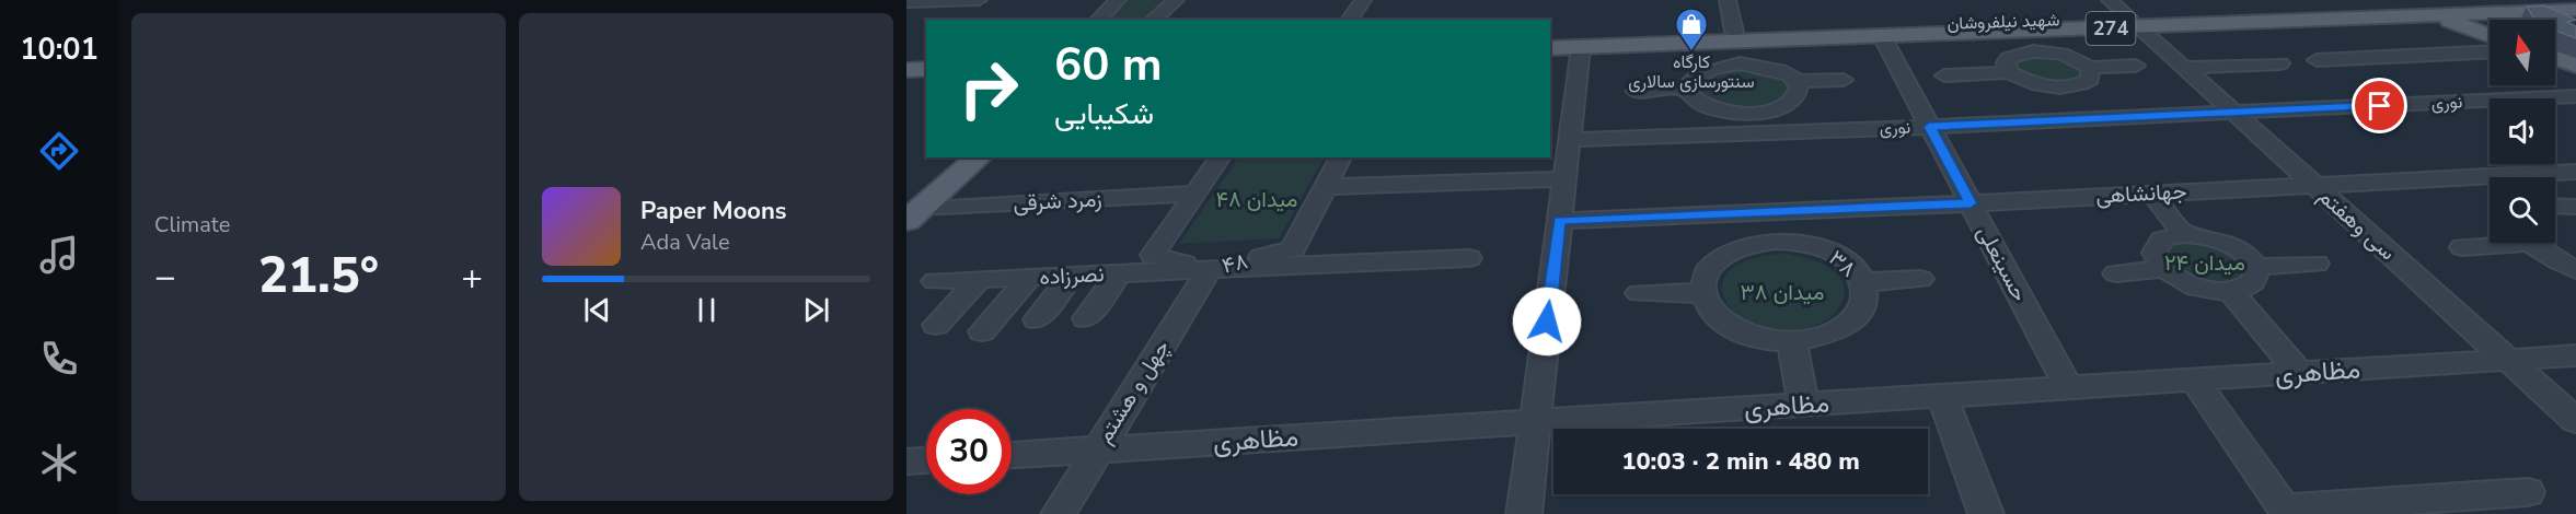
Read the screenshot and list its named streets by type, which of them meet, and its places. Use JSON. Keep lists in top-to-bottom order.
{
  "streets": {
    "main road": ["شهید نیلفروشان", "274"],
    "street": [
      "نوری",
      "جهانشاهی",
      "زمرد شرقی",
      "سی وهفتم",
      "۴۸",
      "۳۸",
      "حسینعلی",
      "نصرزاده",
      "مظاهری",
      "چهل و هشتم"
    ]
  },
  "crossings": [
    ["شهید نیلفروشان", "274"],
    ["شهید نیلفروشان", "سی وهفتم"],
    ["274", "سی وهفتم"],
    ["274", "حسینعلی"],
    ["نوری", "سی وهفتم"],
    ["نوری", "حسینعلی"],
    ["جهانشاهی", "سی وهفتم"],
    ["جهانشاهی", "حسینعلی"],
    ["زمرد شرقی", "۴۸"],
    ["سی وهفتم", "مظاهری"],
    ["۴۸", "نصرزاده"],
    ["۴۸", "چهل و هشتم"],
    ["حسینعلی", "مظاهری"],
    ["نصرزاده", "چهل و هشتم"],
    ["مظاهری", "چهل و هشتم"]
  ],
  "parks": ["میدان ۴۸", "میدان ۲۴", "میدان ۳۸"],
  "places": {
    "shop": ["کارگاه سنتورسازی سالاری"]
  },
  "north": "top",
  "page": {
    "tabs": "10:01",
    "tile": "Climate",
    "turn": ["60 m", "شکیبایی"],
    "song": ["Paper Moons", "Ada Vale"],
    "heat": ["−", "21.5°", "+"],
    "limit": "30",
    "trip": "10:03 · 2 min · 480 m"
  }
}
